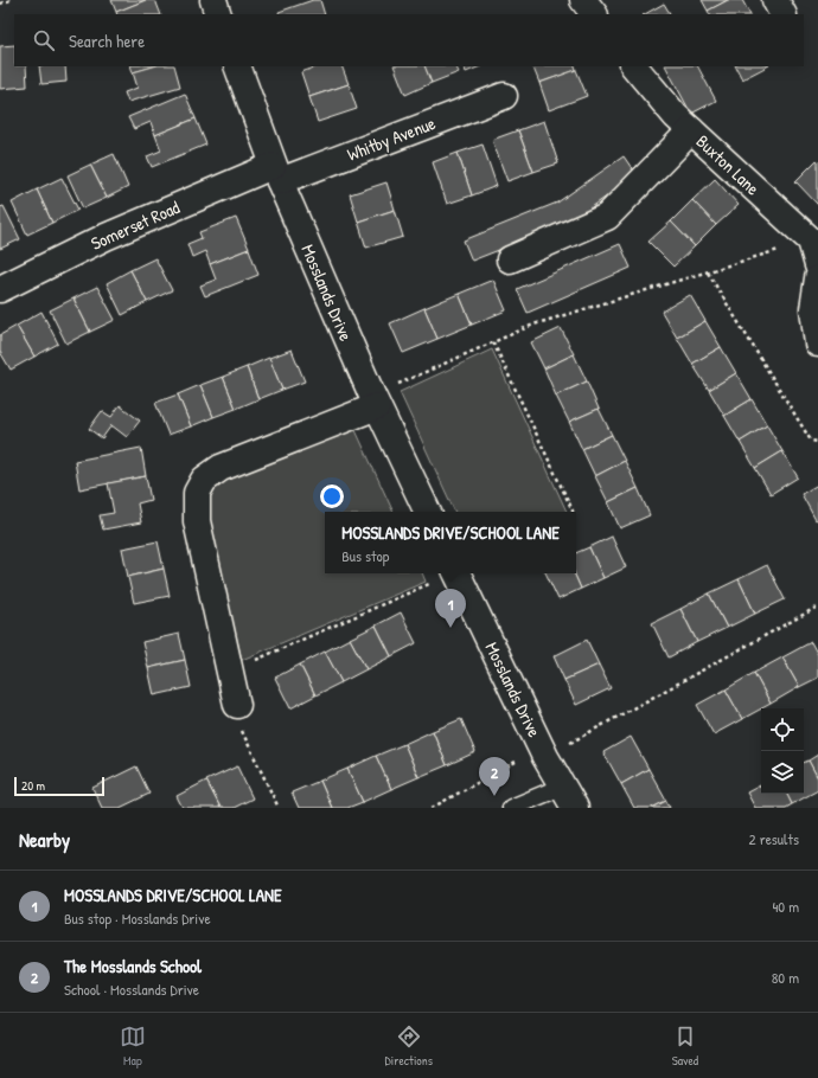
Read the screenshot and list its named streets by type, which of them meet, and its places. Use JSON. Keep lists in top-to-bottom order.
{
  "streets": {
    "street": [
      "Whitby Avenue",
      "Buxton Lane",
      "Somerset Road",
      "Mosslands Drive"
    ]
  },
  "crossings": [
    ["Whitby Avenue", "Somerset Road"],
    ["Whitby Avenue", "Mosslands Drive"],
    ["Somerset Road", "Mosslands Drive"]
  ],
  "scale_bar": "20 m",
  "page": {
    "search": "Search here",
    "popup": ["MOSSLANDS DRIVE/SCHOOL LANE", "Bus stop"],
    "pins": ["1", "2"],
    "scale": "20 m",
    "heading": ["Nearby", "2 results"],
    "list": [
      {
        "mark": "1",
        "name": "MOSSLANDS DRIVE/SCHOOL LANE",
        "note": "Bus stop · Mosslands Drive",
        "value": "40 m"
      },
      {
        "mark": "2",
        "name": "The Mosslands School",
        "note": "School · Mosslands Drive",
        "value": "80 m"
      }
    ],
    "nav": ["Map", "Directions", "Saved"]
  }
}
